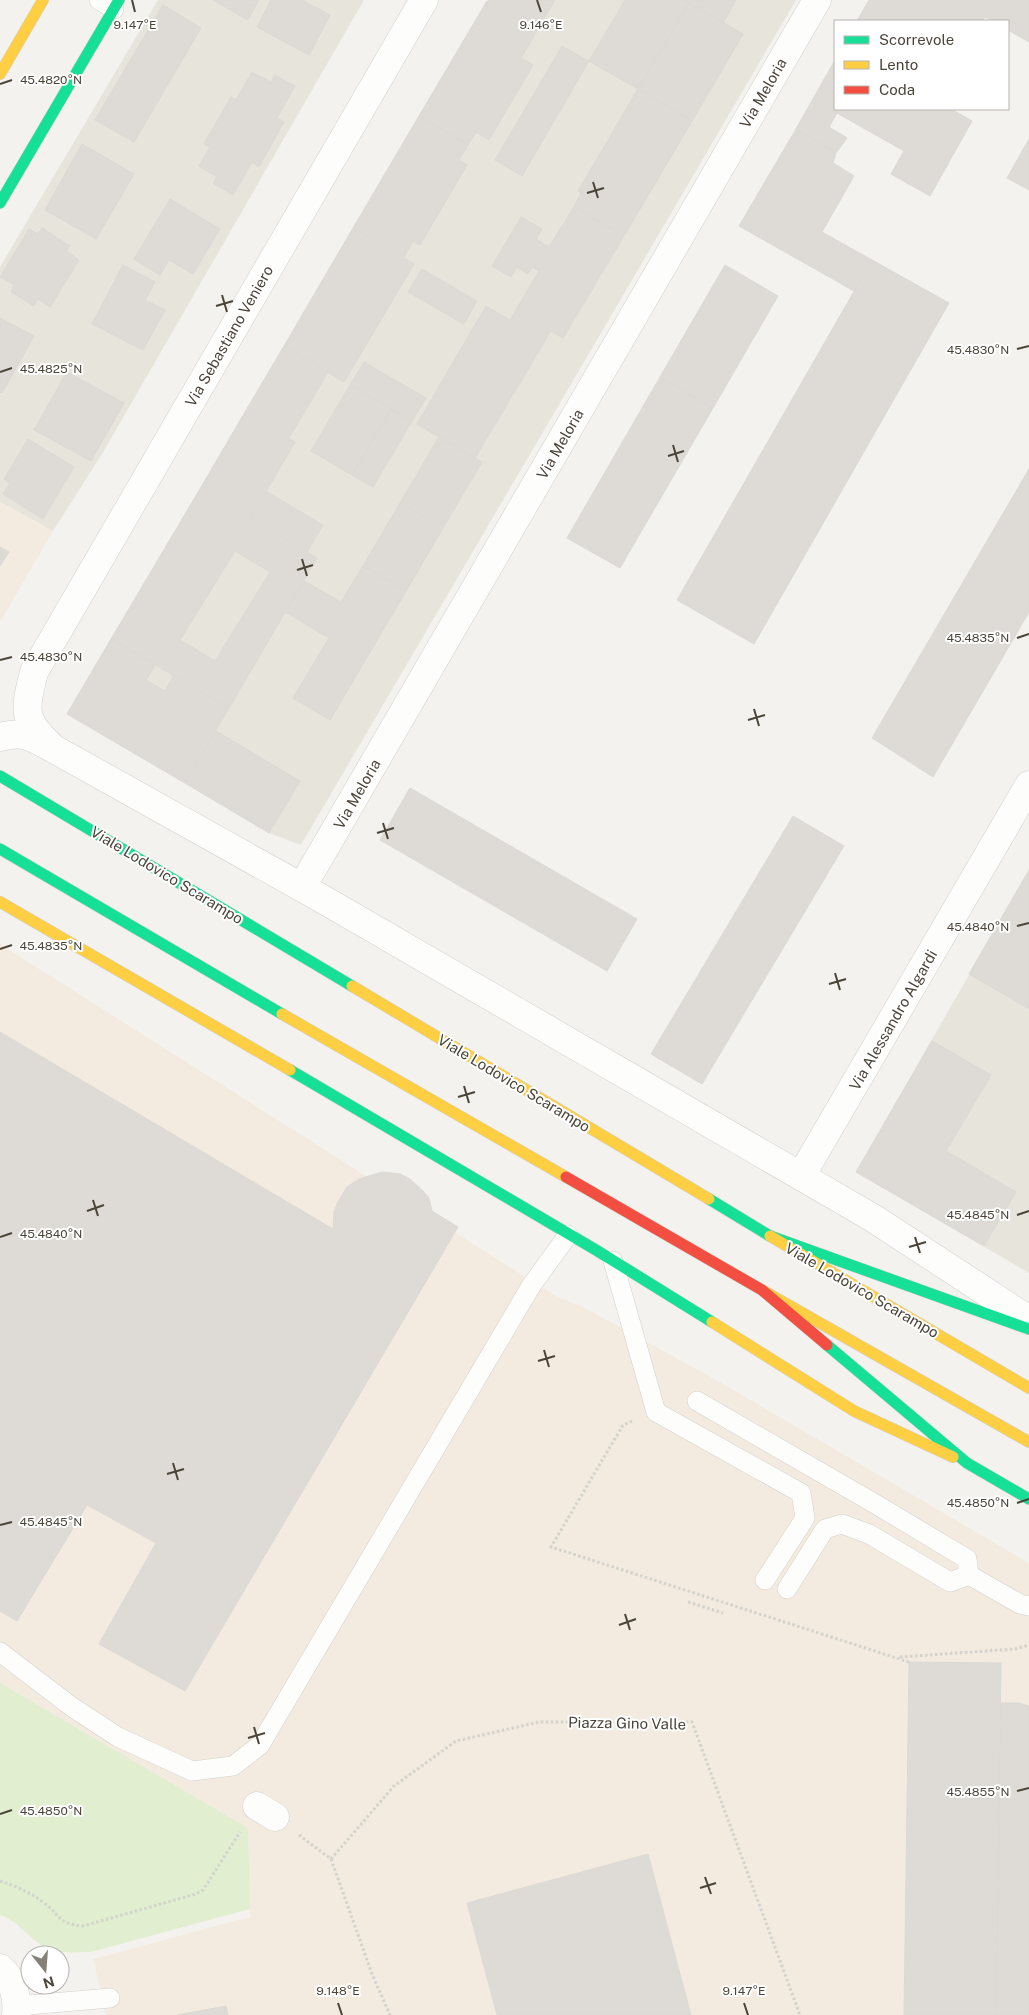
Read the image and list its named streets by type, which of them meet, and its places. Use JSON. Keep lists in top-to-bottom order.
{
  "streets": {
    "main road": ["Viale Lodovico Scarampo"],
    "street": ["Via Meloria", "Via Sebastiano Veniero", "Via Alessandro Algardi"],
    "path": ["Piazza Gino Valle"]
  },
  "legend": ["Scorrevole", "Lento", "Coda"],
  "north": "bottom",
  "coordinates": [
    "9.147°E",
    "9.146°E",
    "45.4820°N",
    "45.4830°N",
    "45.4825°N",
    "45.4835°N",
    "45.4840°N",
    "45.4845°N",
    "45.4850°N",
    "45.4855°N",
    "9.148°E"
  ]
}
